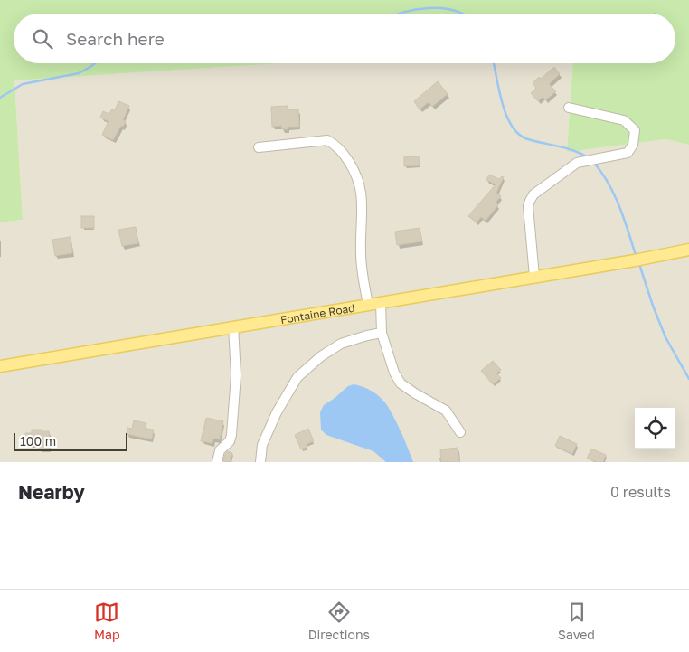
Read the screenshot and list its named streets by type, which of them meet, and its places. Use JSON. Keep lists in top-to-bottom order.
{
  "streets": {
    "main road": ["Fontaine Road"]
  },
  "scale_bar": "100 m",
  "page": {
    "search": "Search here",
    "scale": "100 m",
    "heading": ["Nearby", "0 results"],
    "nav": ["Map", "Directions", "Saved"]
  }
}
